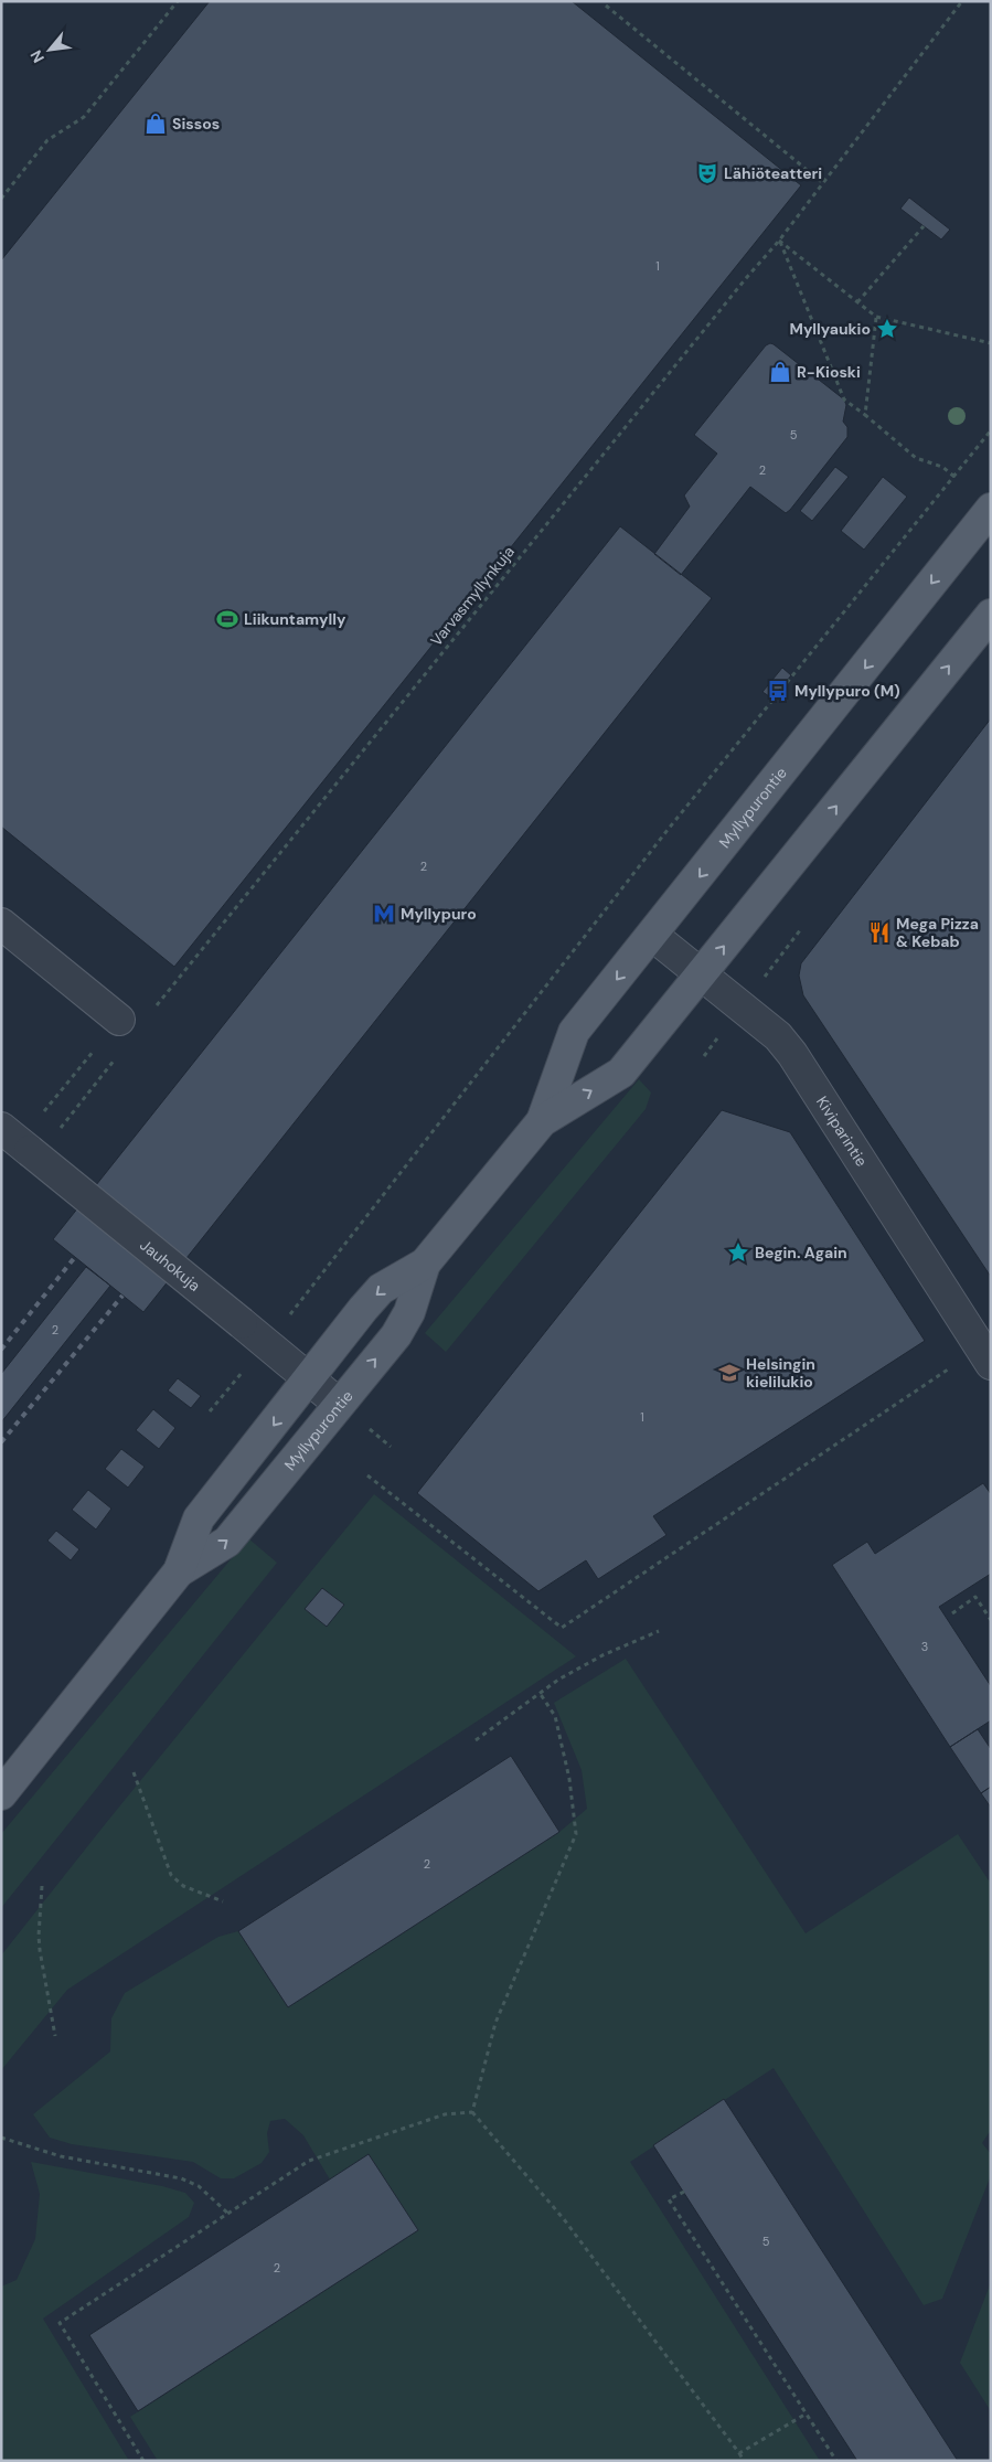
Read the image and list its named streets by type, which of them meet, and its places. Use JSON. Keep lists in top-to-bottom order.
{
  "streets": {
    "main road": ["Myllypurontie"],
    "street": ["Kiviparintie", "Jauhokuja"],
    "path": ["Varvasmyllynkuja"]
  },
  "crossings": [
    ["Myllypurontie", "Kiviparintie"],
    ["Myllypurontie", "Jauhokuja"]
  ],
  "places": {
    "shop": ["Sissos", "R-Kioski"],
    "theatre": ["Lähiöteatteri"],
    "place": ["Myllyaukio", "Begin. Again"],
    "sports": ["Liikuntamylly"],
    "bus stop": ["Myllypuro (M)"],
    "metro station": ["Myllypuro"],
    "restaurant": ["Mega Pizza & Kebab"],
    "school or university": ["Helsingin kielilukio"]
  },
  "house_numbers": [
    "1",
    "5",
    "2",
    "2",
    "2",
    "1",
    "3",
    "2",
    "5",
    "2"
  ],
  "north": "bottom left"
}
